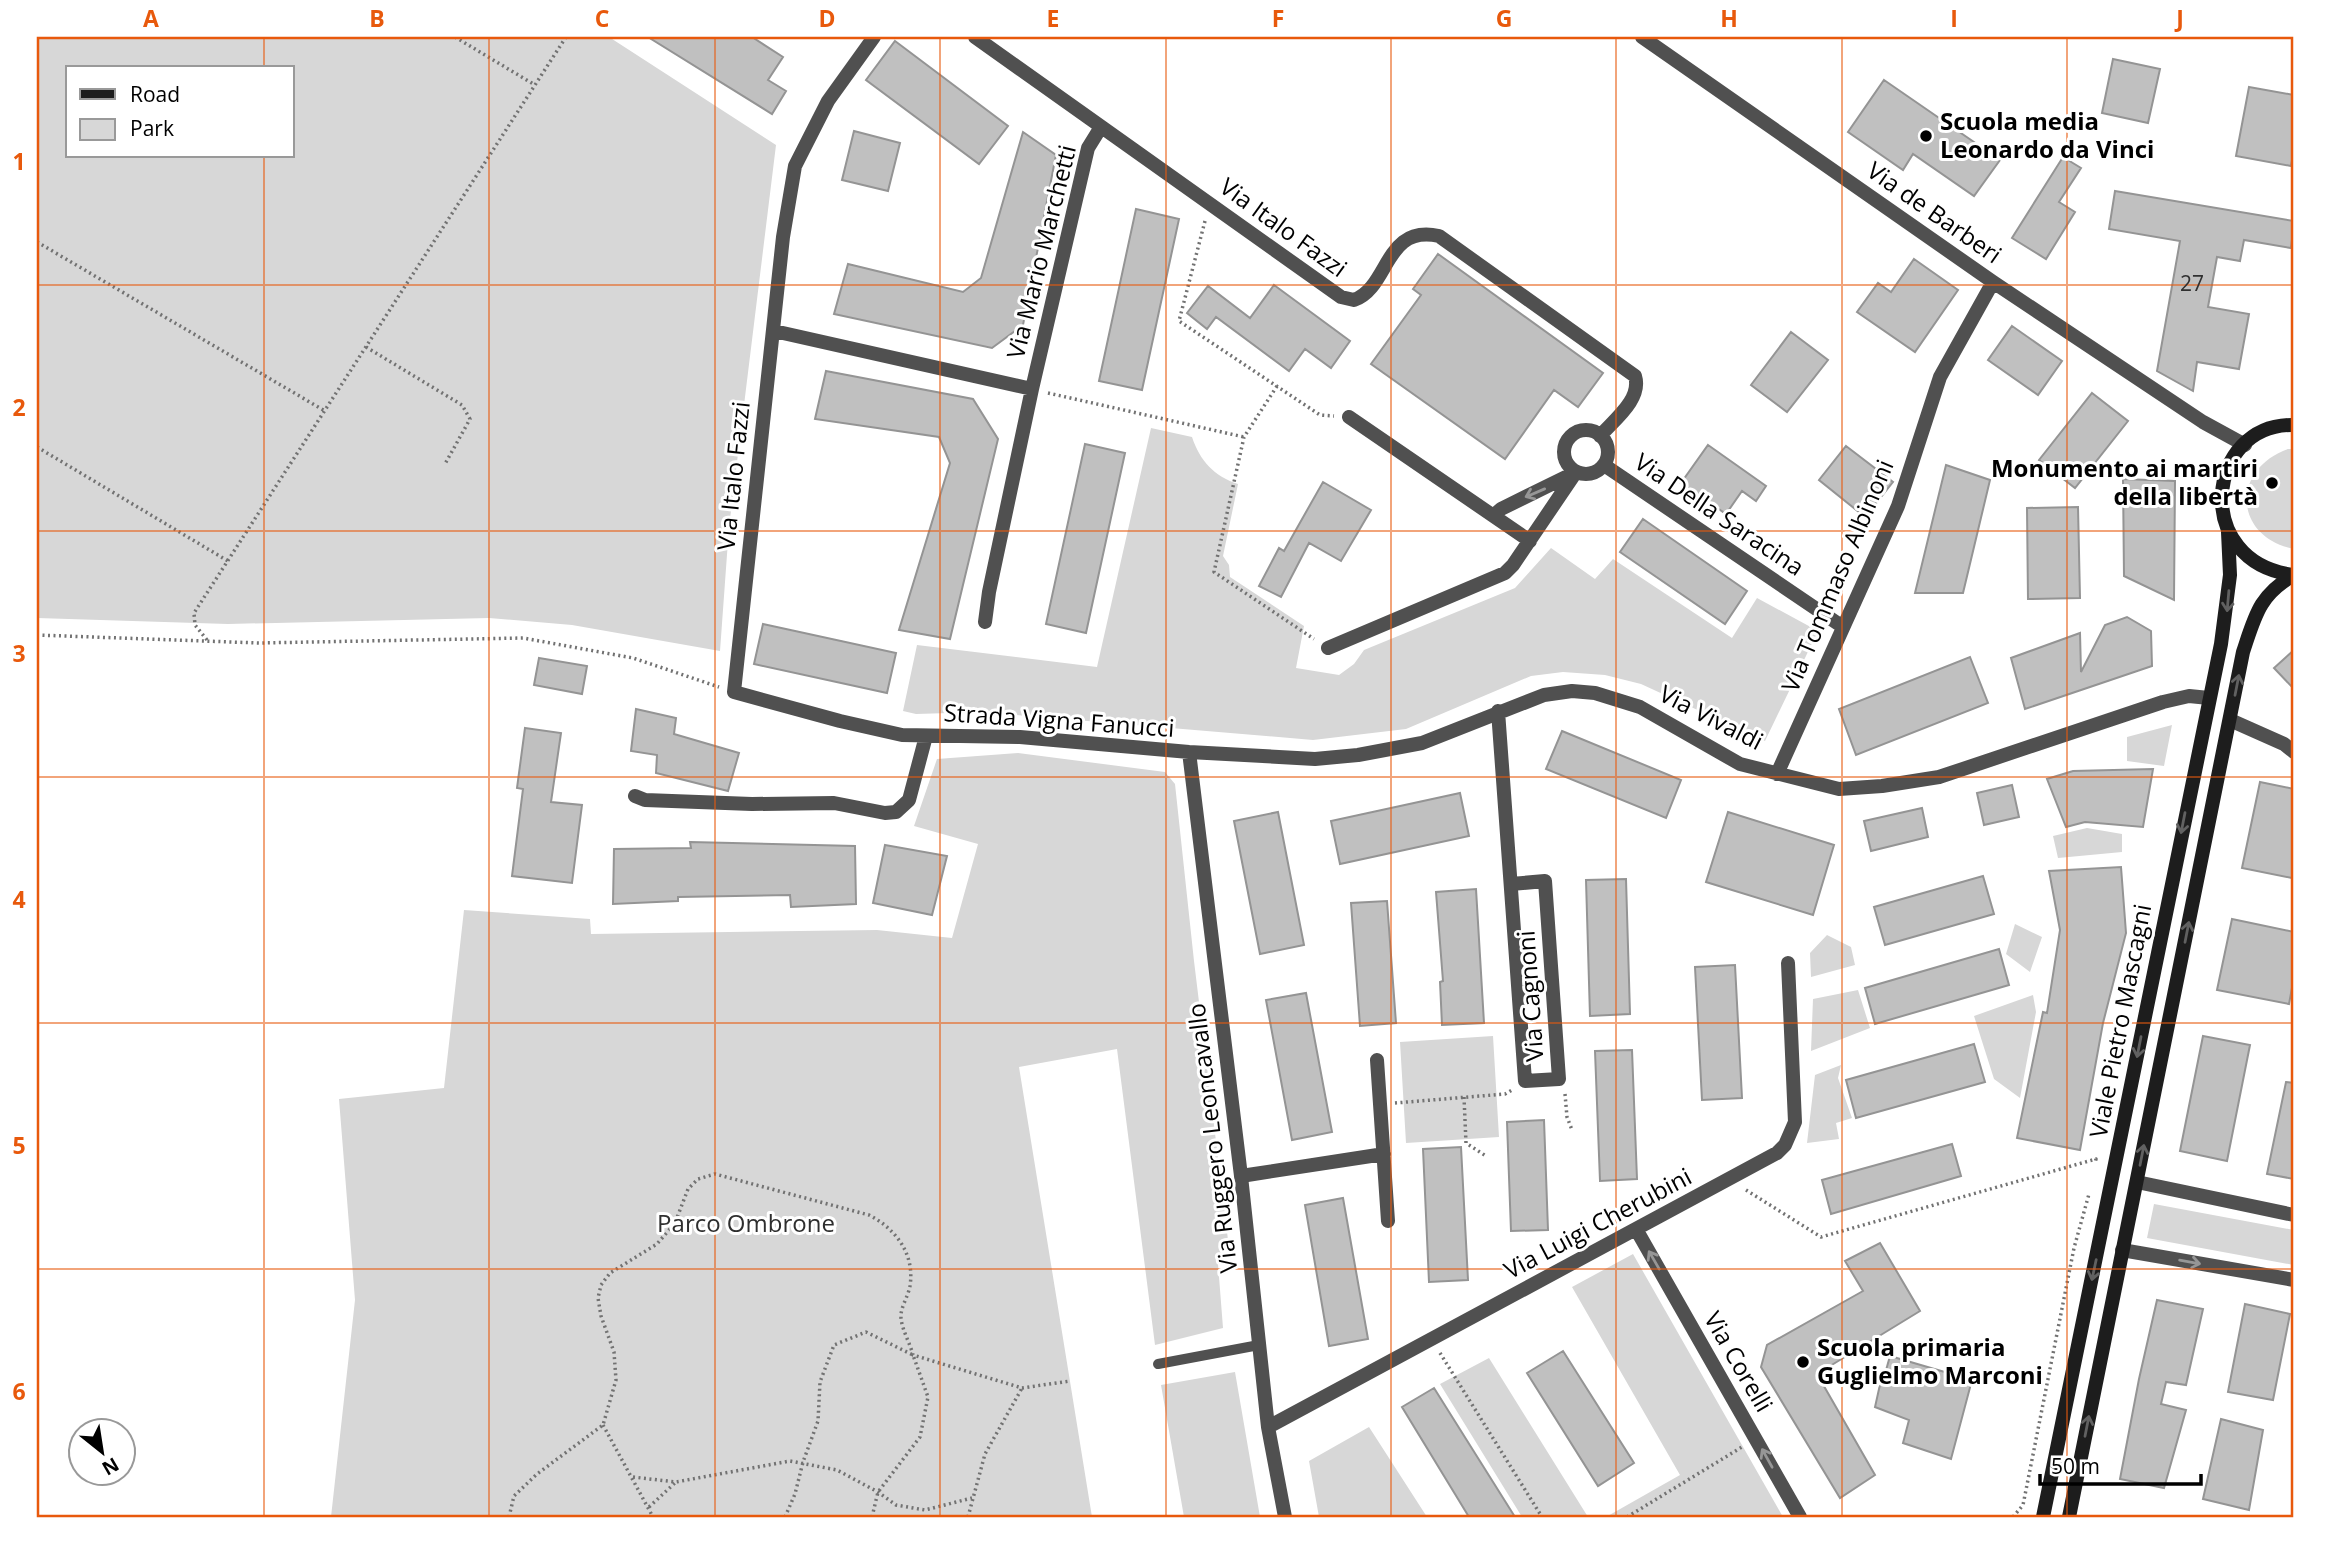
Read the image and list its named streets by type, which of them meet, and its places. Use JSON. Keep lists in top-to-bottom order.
{
  "streets": {
    "main road": ["Viale Pietro Mascagni"],
    "street": [
      "Via de Barberi",
      "Via Italo Fazzi",
      "Via Mario Marchetti",
      "Via Della Saracina",
      "Via Tommaso Albinoni",
      "Via Vivaldi",
      "Strada Vigna Fanucci",
      "Via Cagnoni",
      "Via Ruggero Leoncavallo",
      "Via Luigi Cherubini",
      "Via Corelli"
    ]
  },
  "crossings": [
    ["Via de Barberi", "Via Tommaso Albinoni"],
    ["Via de Barberi", "Viale Pietro Mascagni"],
    ["Via Italo Fazzi", "Via Mario Marchetti"],
    ["Via Italo Fazzi", "Via Della Saracina"],
    ["Via Italo Fazzi", "Strada Vigna Fanucci"],
    ["Via Della Saracina", "Via Tommaso Albinoni"],
    ["Via Tommaso Albinoni", "Via Vivaldi"],
    ["Via Vivaldi", "Strada Vigna Fanucci"],
    ["Via Vivaldi", "Via Cagnoni"],
    ["Via Vivaldi", "Viale Pietro Mascagni"],
    ["Via Vivaldi", "Via Ruggero Leoncavallo"],
    ["Strada Vigna Fanucci", "Via Ruggero Leoncavallo"],
    ["Via Ruggero Leoncavallo", "Via Luigi Cherubini"],
    ["Via Luigi Cherubini", "Via Corelli"]
  ],
  "one_way": ["Via Corelli"],
  "parks": ["Parco Ombrone"],
  "places": ["Scuola media Leonardo da Vinci", "Monumento ai martiri della libertà", "Scuola primaria Guglielmo Marconi"],
  "house_numbers": ["27"],
  "legend": ["Road", "Park"],
  "scale_bar": "50 m",
  "north": "bottom right",
  "grid": {
    "columns": [
      "A",
      "B",
      "C",
      "D",
      "E",
      "F",
      "G",
      "H",
      "I",
      "J"
    ],
    "rows": [
      "1",
      "2",
      "3",
      "4",
      "5",
      "6"
    ]
  }
}
